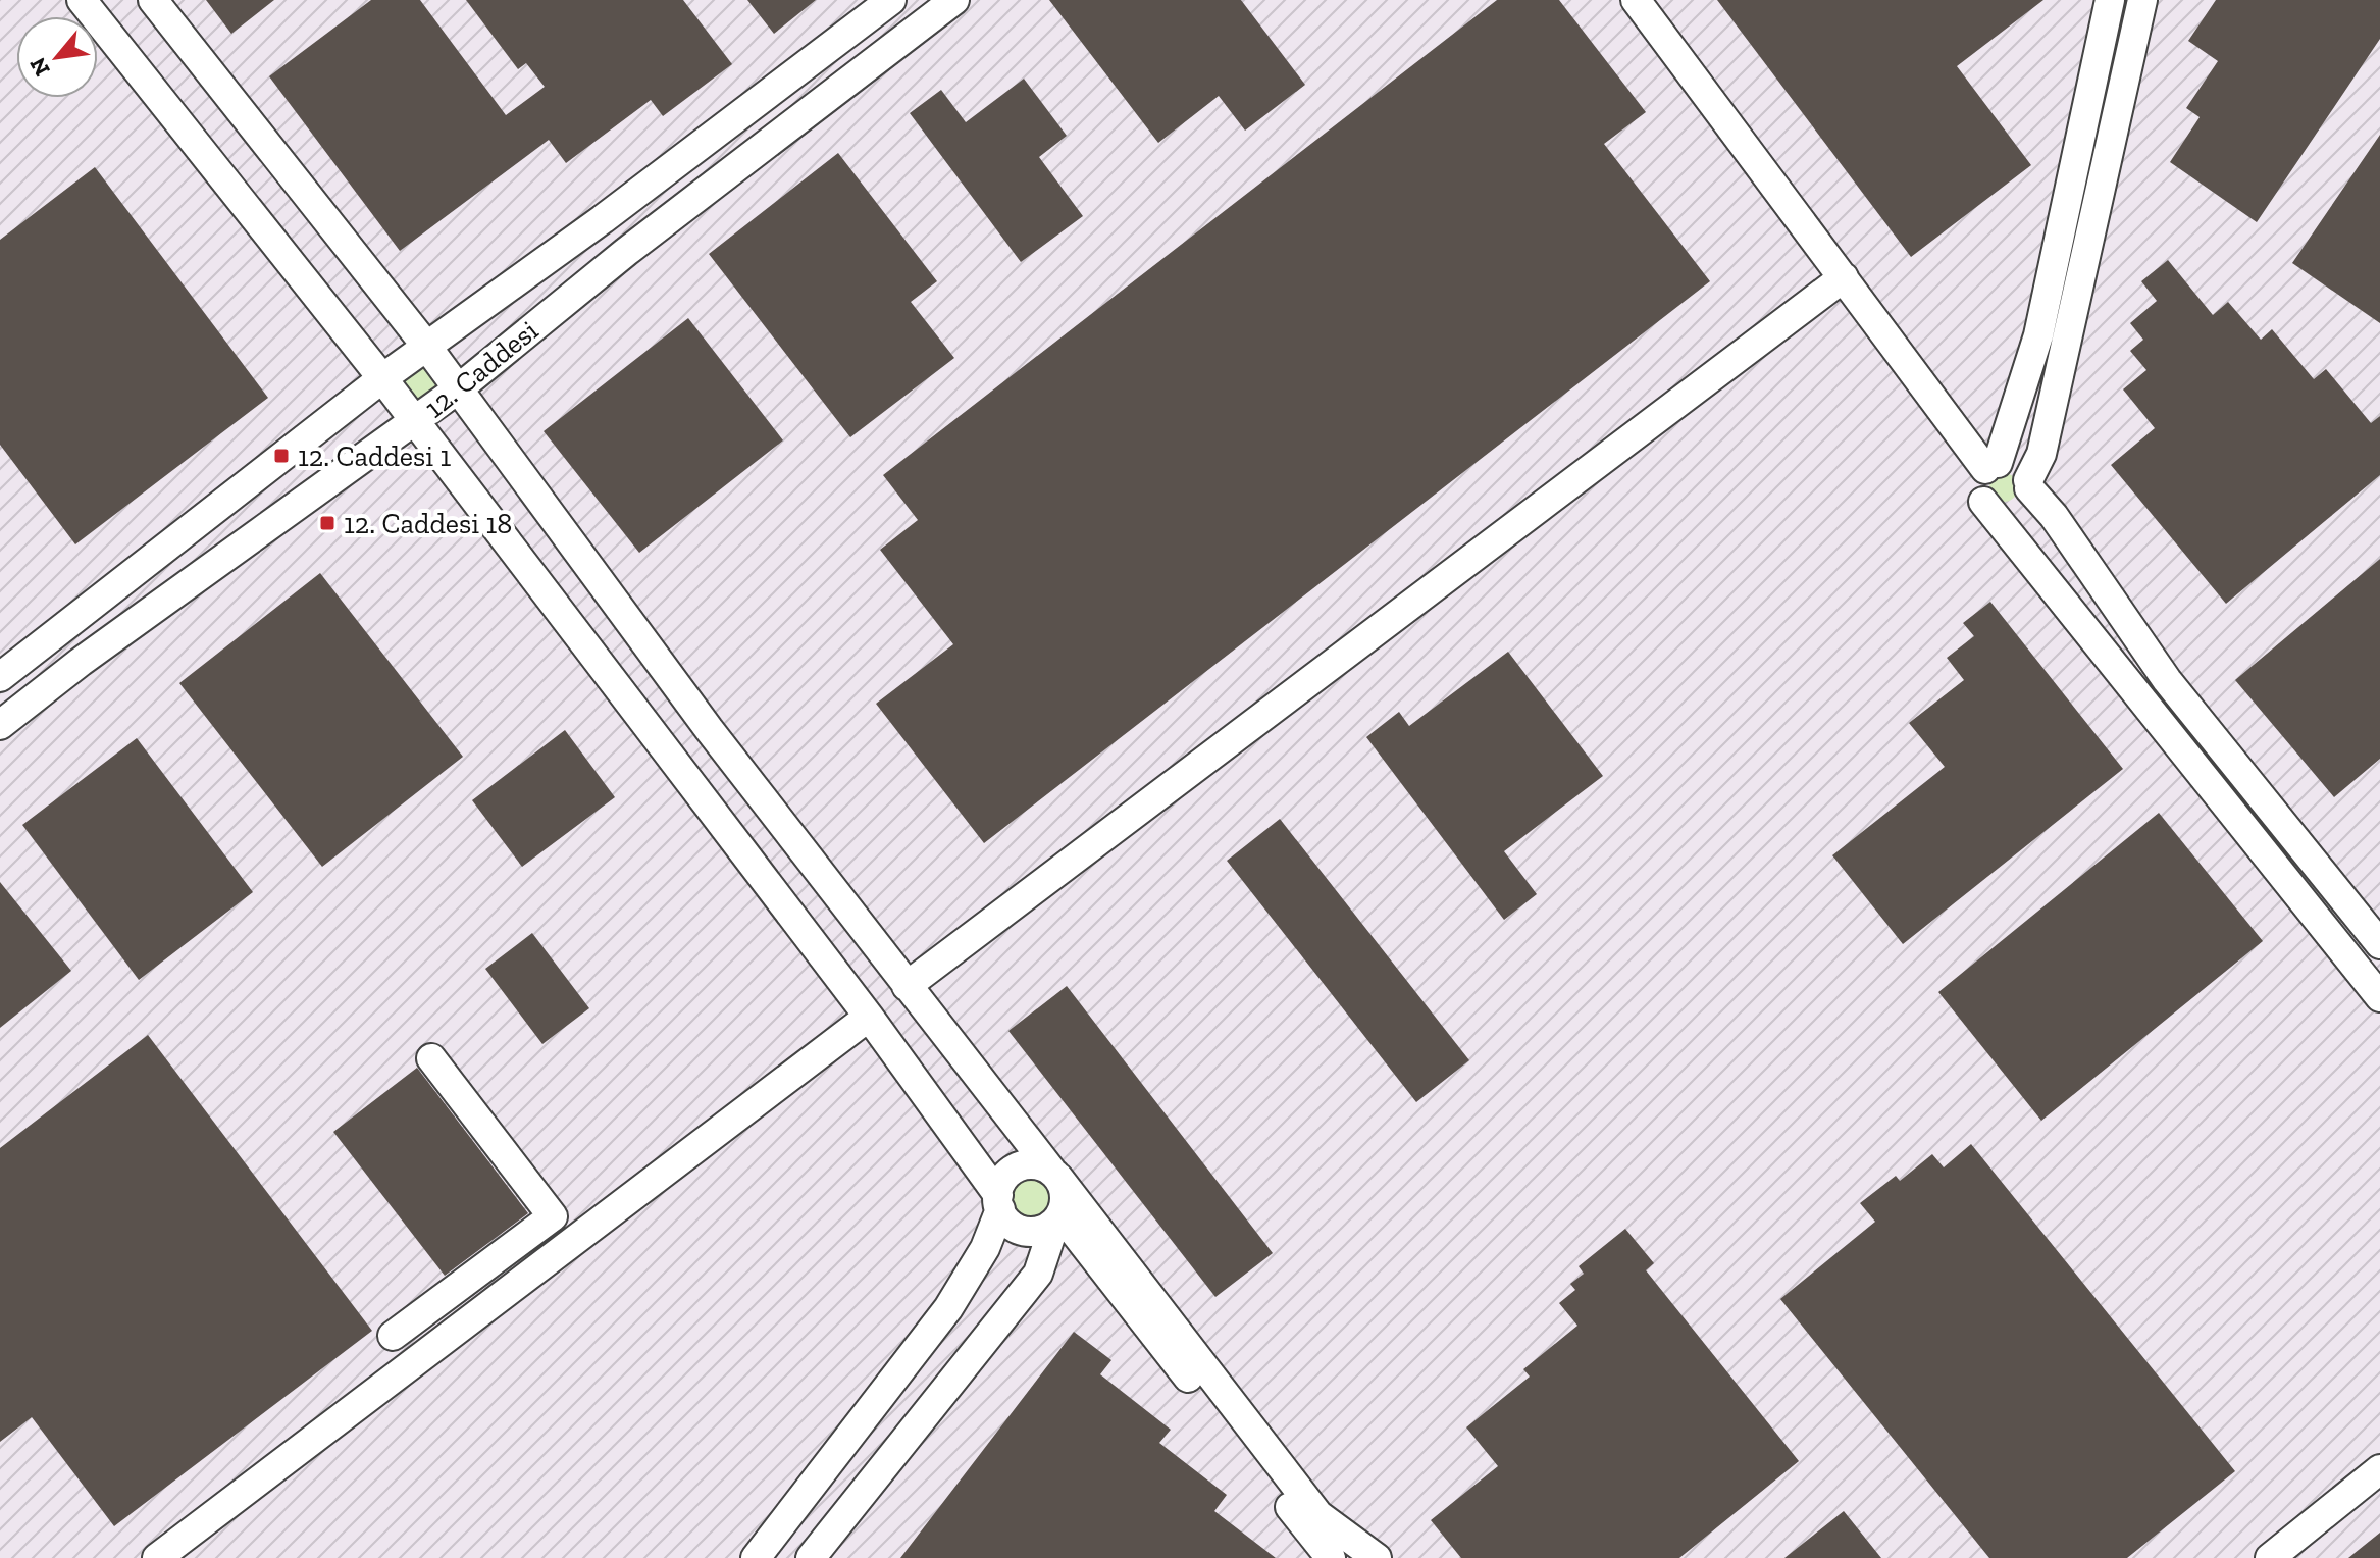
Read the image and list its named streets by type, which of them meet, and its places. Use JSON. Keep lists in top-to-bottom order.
{
  "streets": {
    "street": ["12. Caddesi"]
  },
  "places": {
    "transit": ["12. Caddesi 1", "12. Caddesi 18"]
  },
  "north": "bottom left"
}
